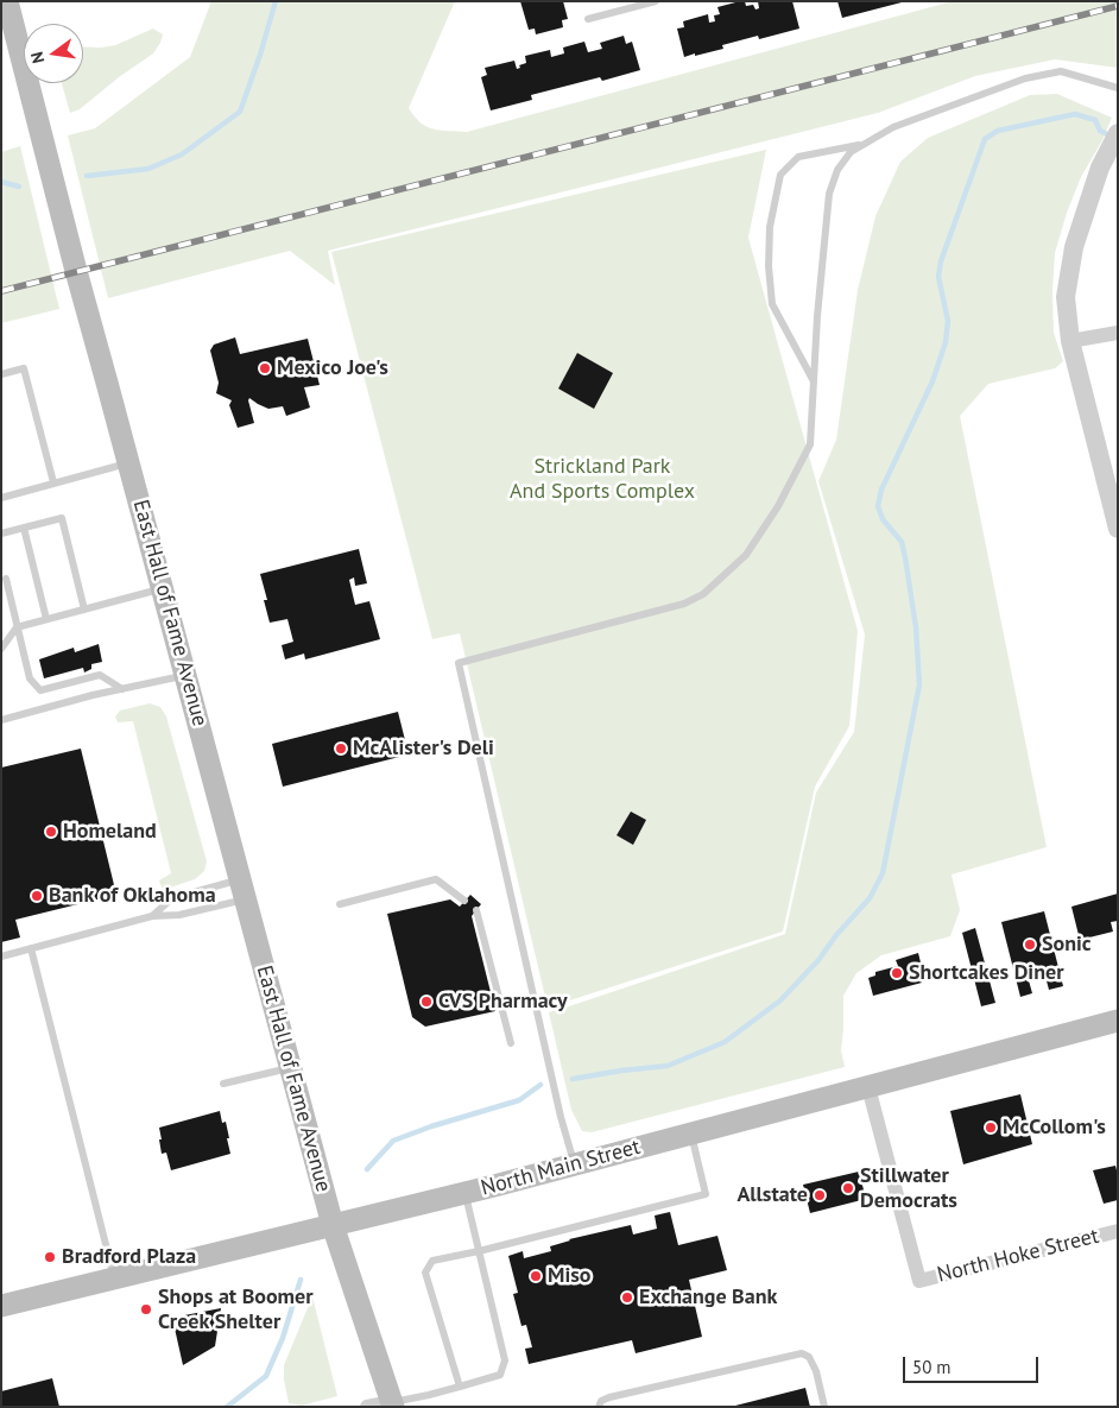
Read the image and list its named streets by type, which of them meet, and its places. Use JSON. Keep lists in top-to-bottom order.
{
  "streets": {
    "main road": ["East Hall of Fame Avenue", "North Main Street"],
    "street": ["North Hoke Street"]
  },
  "crossings": [
    ["East Hall of Fame Avenue", "North Main Street"],
    ["North Main Street", "North Hoke Street"]
  ],
  "parks": ["Strickland Park And Sports Complex"],
  "places": [
    "Mexico Joe's",
    "McAlister's Deli",
    "Homeland",
    "Bank of Oklahoma",
    "Sonic",
    "Shortcakes Diner",
    "CVS Pharmacy",
    "McCollom's",
    "Stillwater Democrats",
    "Allstate",
    "Bradford Plaza",
    "Miso",
    "Exchange Bank",
    "Shops at Boomer Creek Shelter"
  ],
  "scale_bar": "50 m",
  "north": "left"
}
